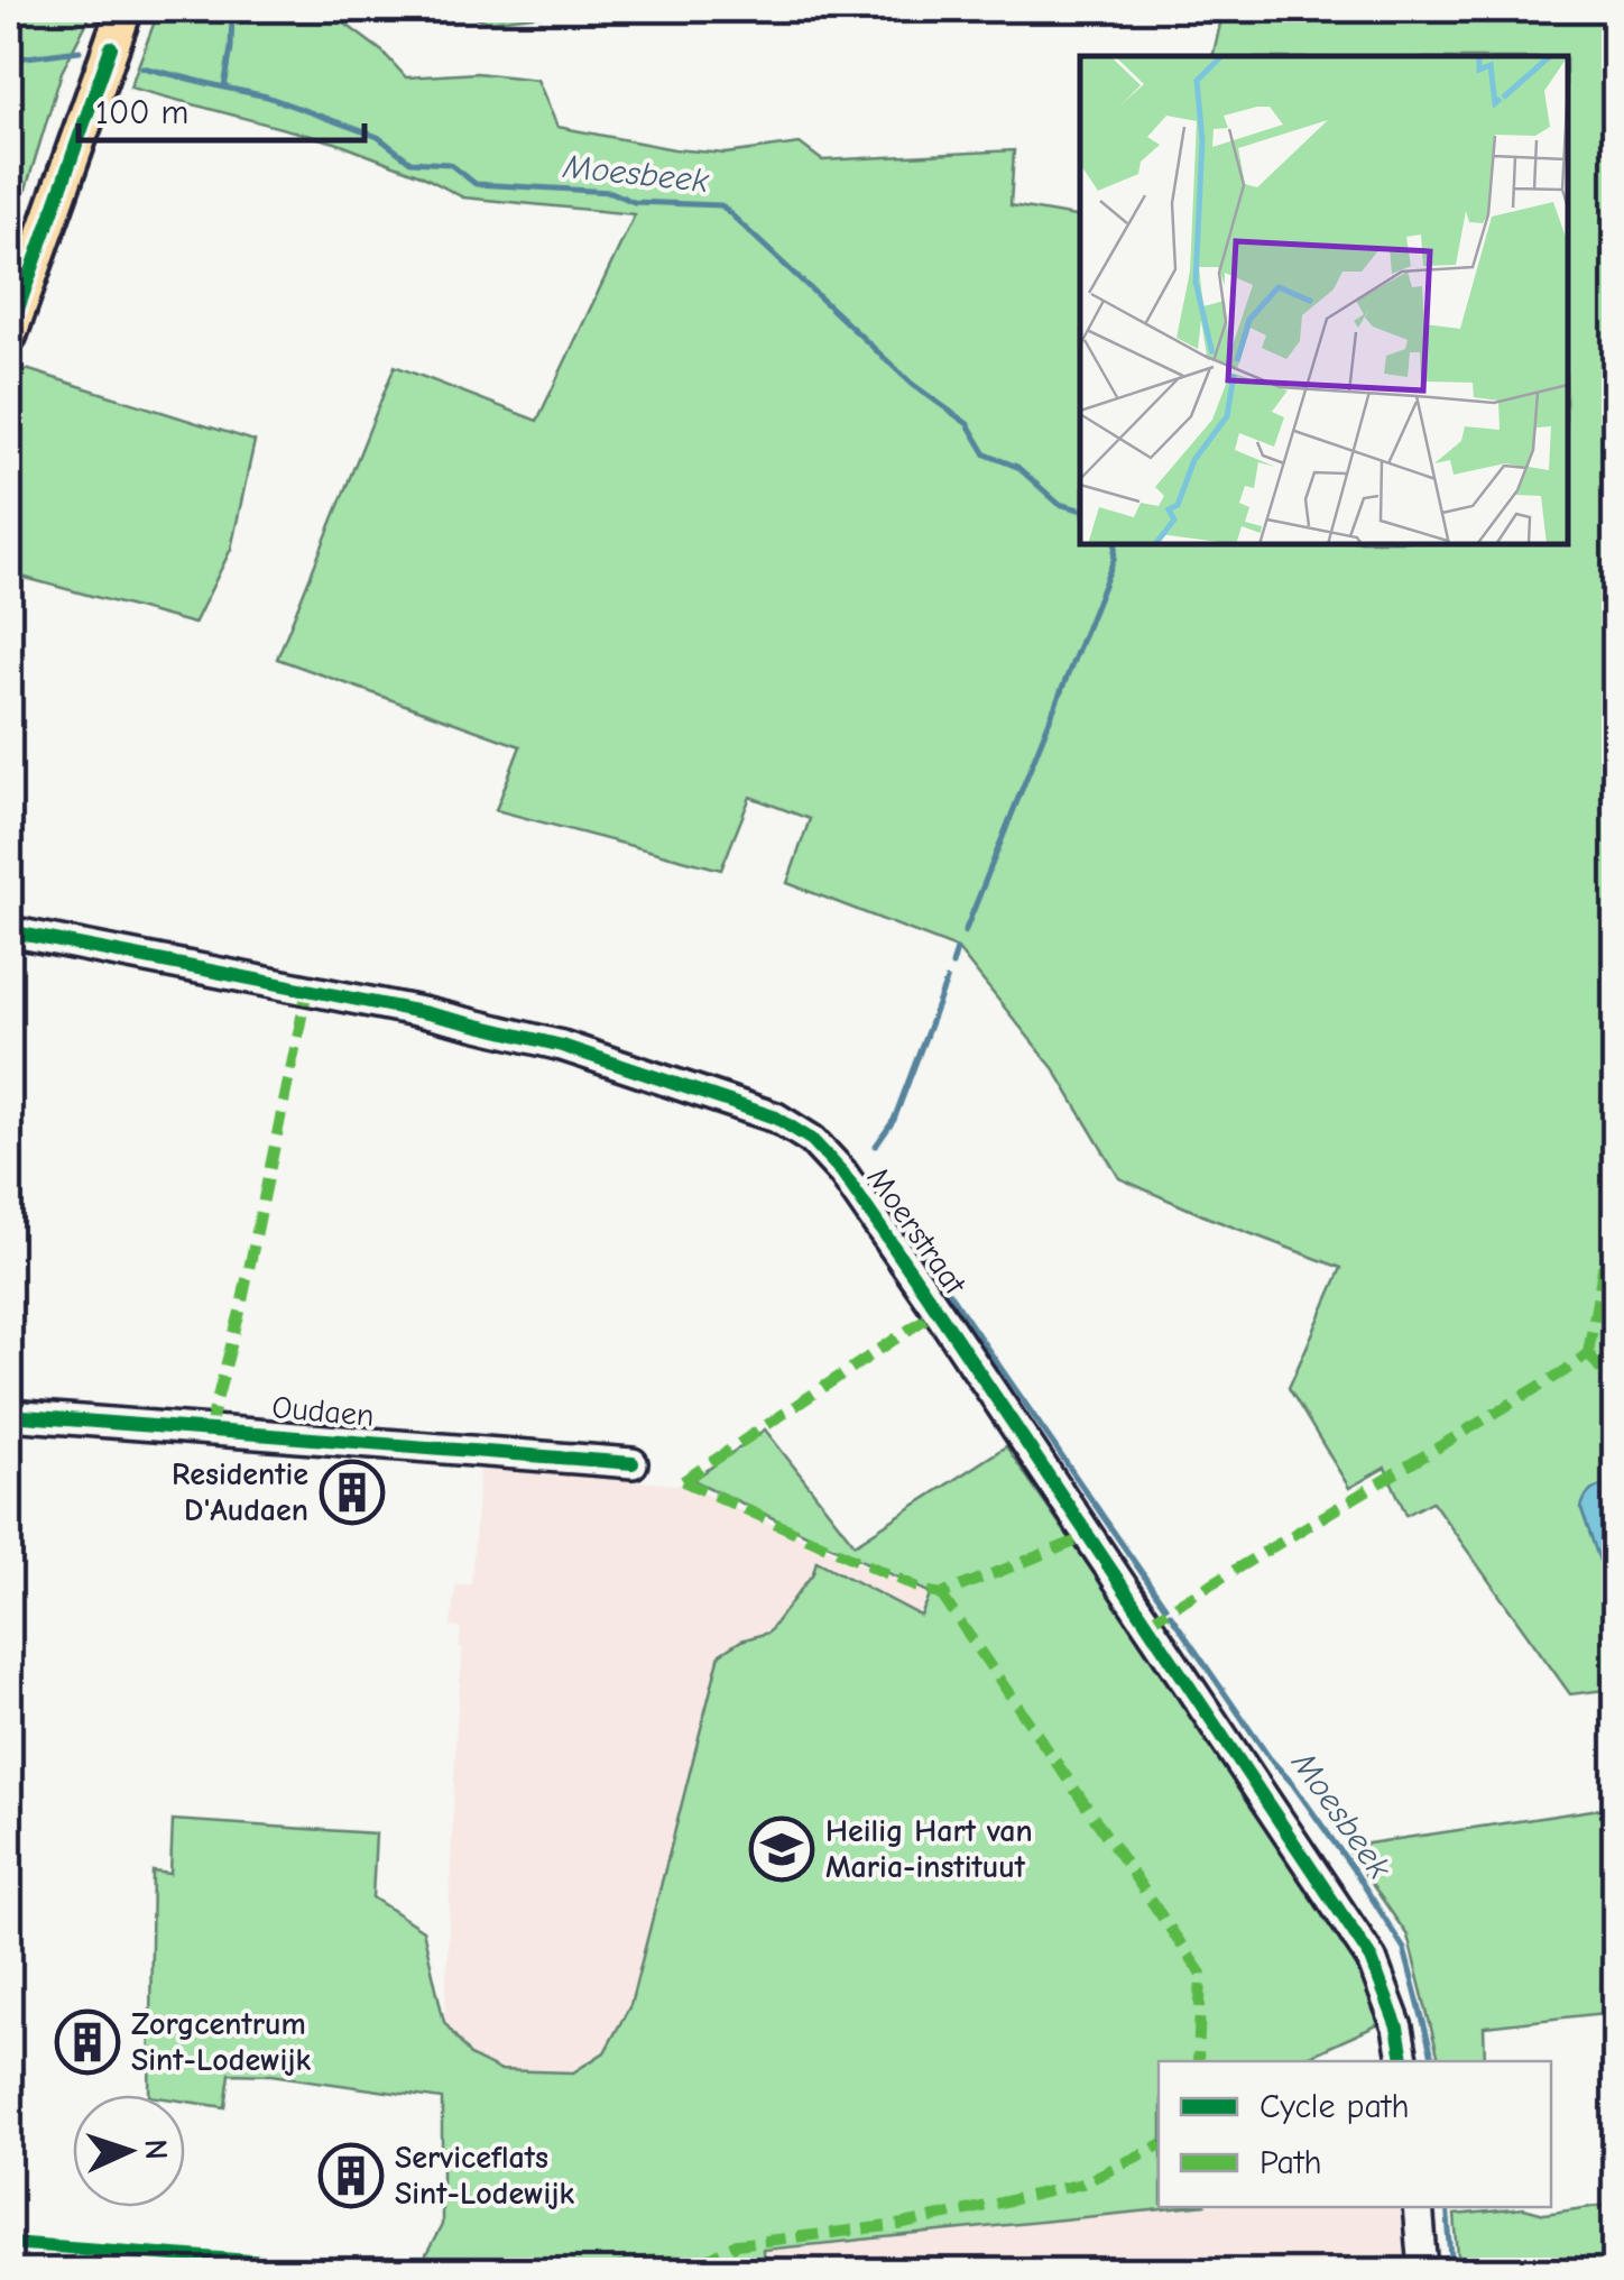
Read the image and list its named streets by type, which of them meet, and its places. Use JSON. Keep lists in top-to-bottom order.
{
  "streets": {
    "street": ["Moerstraat", "Oudaen"]
  },
  "water": ["Moesbeek"],
  "places": {
    "building": ["Residentie D'Audaen", "Zorgcentrum Sint-Lodewijk", "Serviceflats Sint-Lodewijk"],
    "school or university": ["Heilig Hart van Maria-instituut"]
  },
  "legend": ["Cycle path", "Path"],
  "scale_bar": "100 m",
  "north": "right"
}
